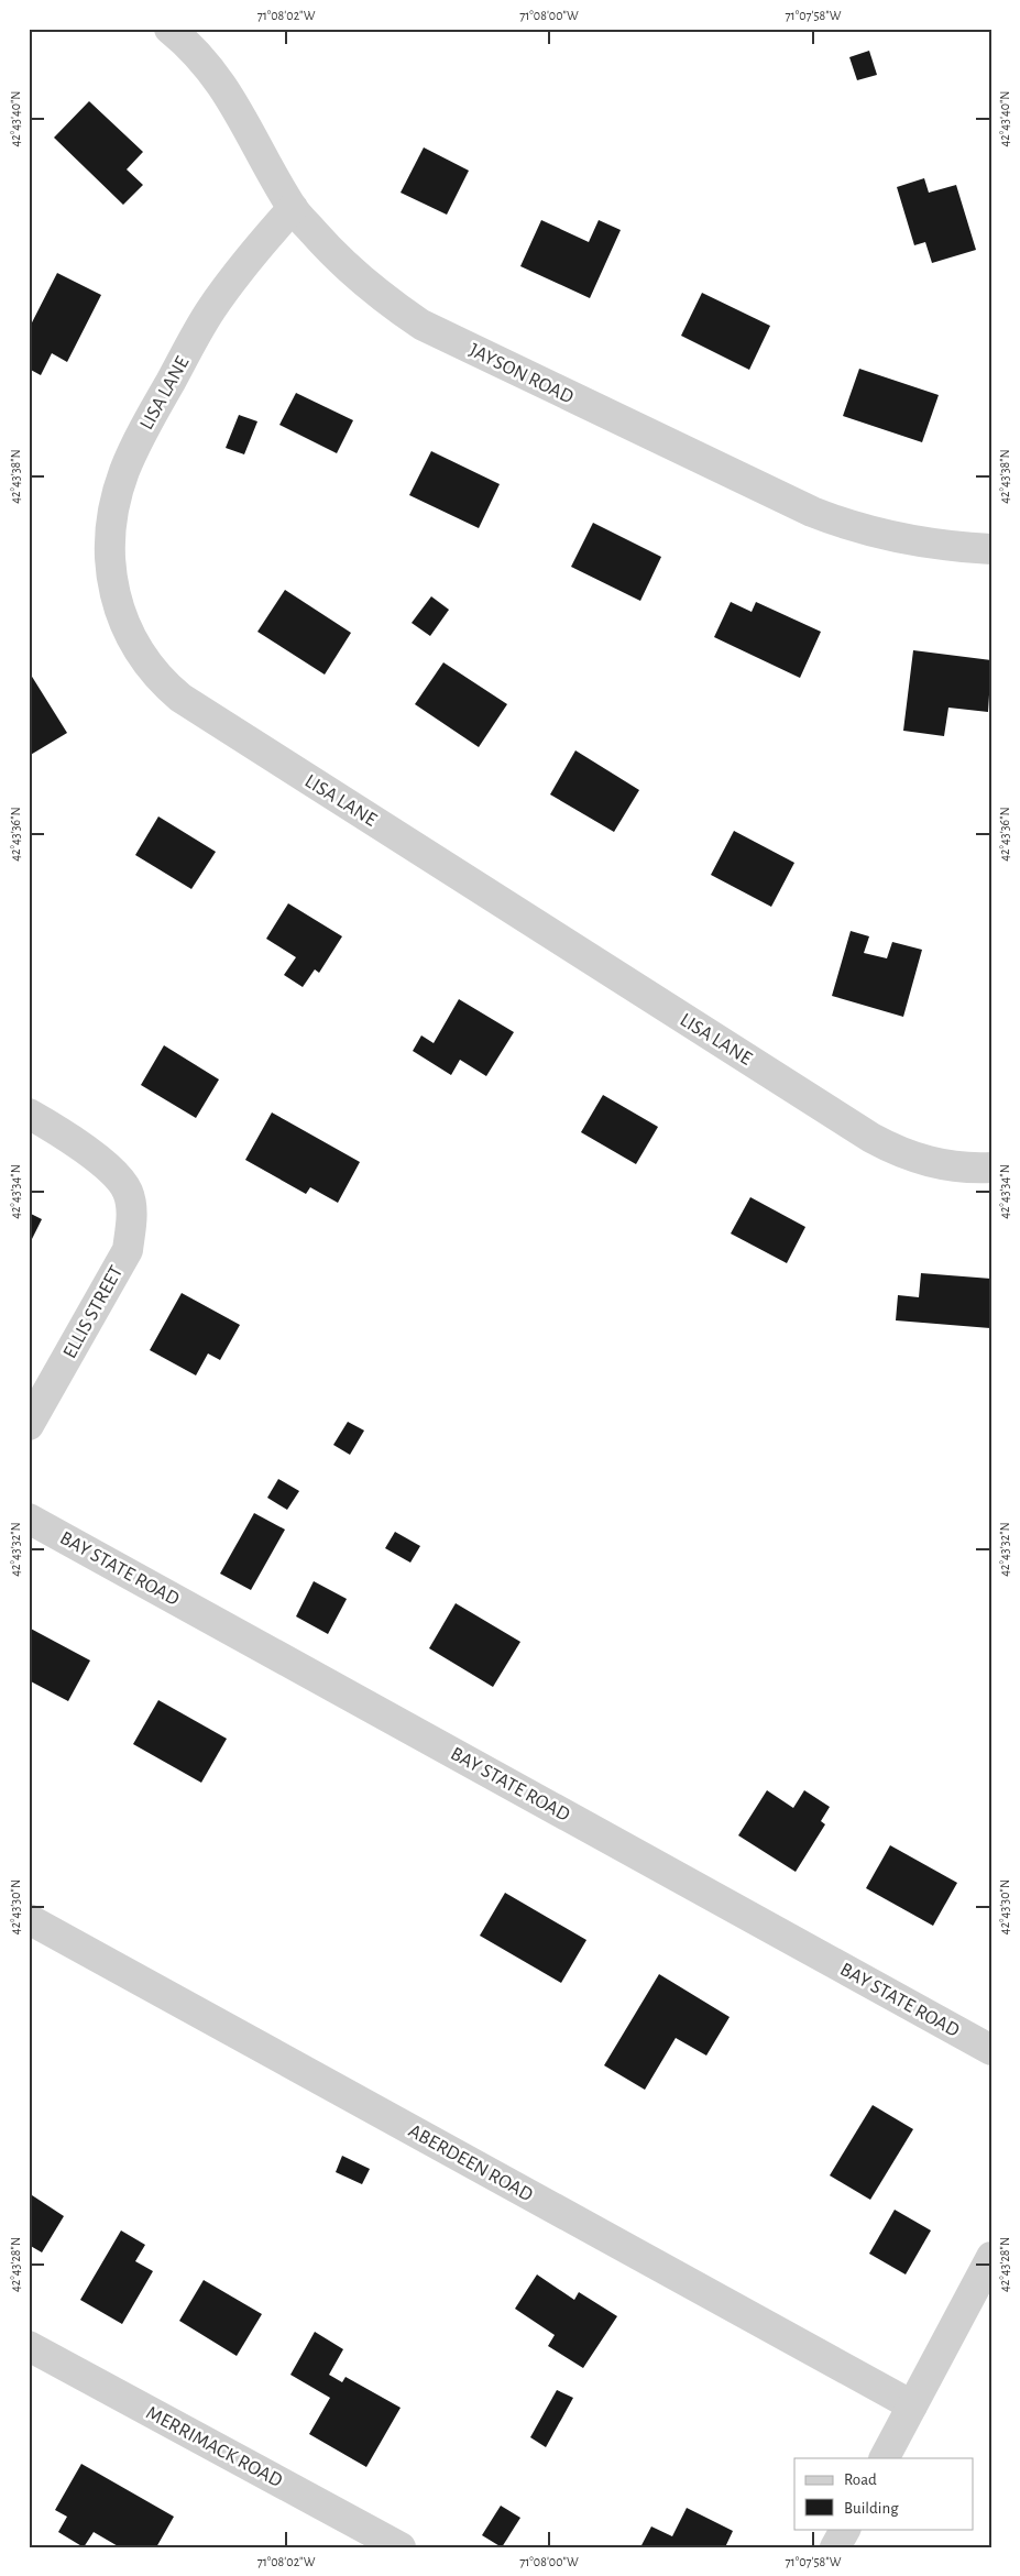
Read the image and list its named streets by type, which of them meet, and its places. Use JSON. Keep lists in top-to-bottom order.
{
  "streets": {
    "street": [
      "JAYSON ROAD",
      "LISA LANE",
      "ELLIS STREET",
      "BAY STATE ROAD",
      "ABERDEEN ROAD",
      "MERRIMACK ROAD"
    ]
  },
  "crossings": [
    ["JAYSON ROAD", "LISA LANE"]
  ],
  "legend": ["Road", "Building"],
  "coordinates": [
    "71°08'02\"W",
    "71°08'00\"W",
    "71°07'58\"W",
    "42°43'40\"N",
    "42°43'38\"N",
    "42°43'36\"N",
    "42°43'34\"N",
    "42°43'32\"N",
    "42°43'30\"N",
    "42°43'28\"N"
  ]
}
